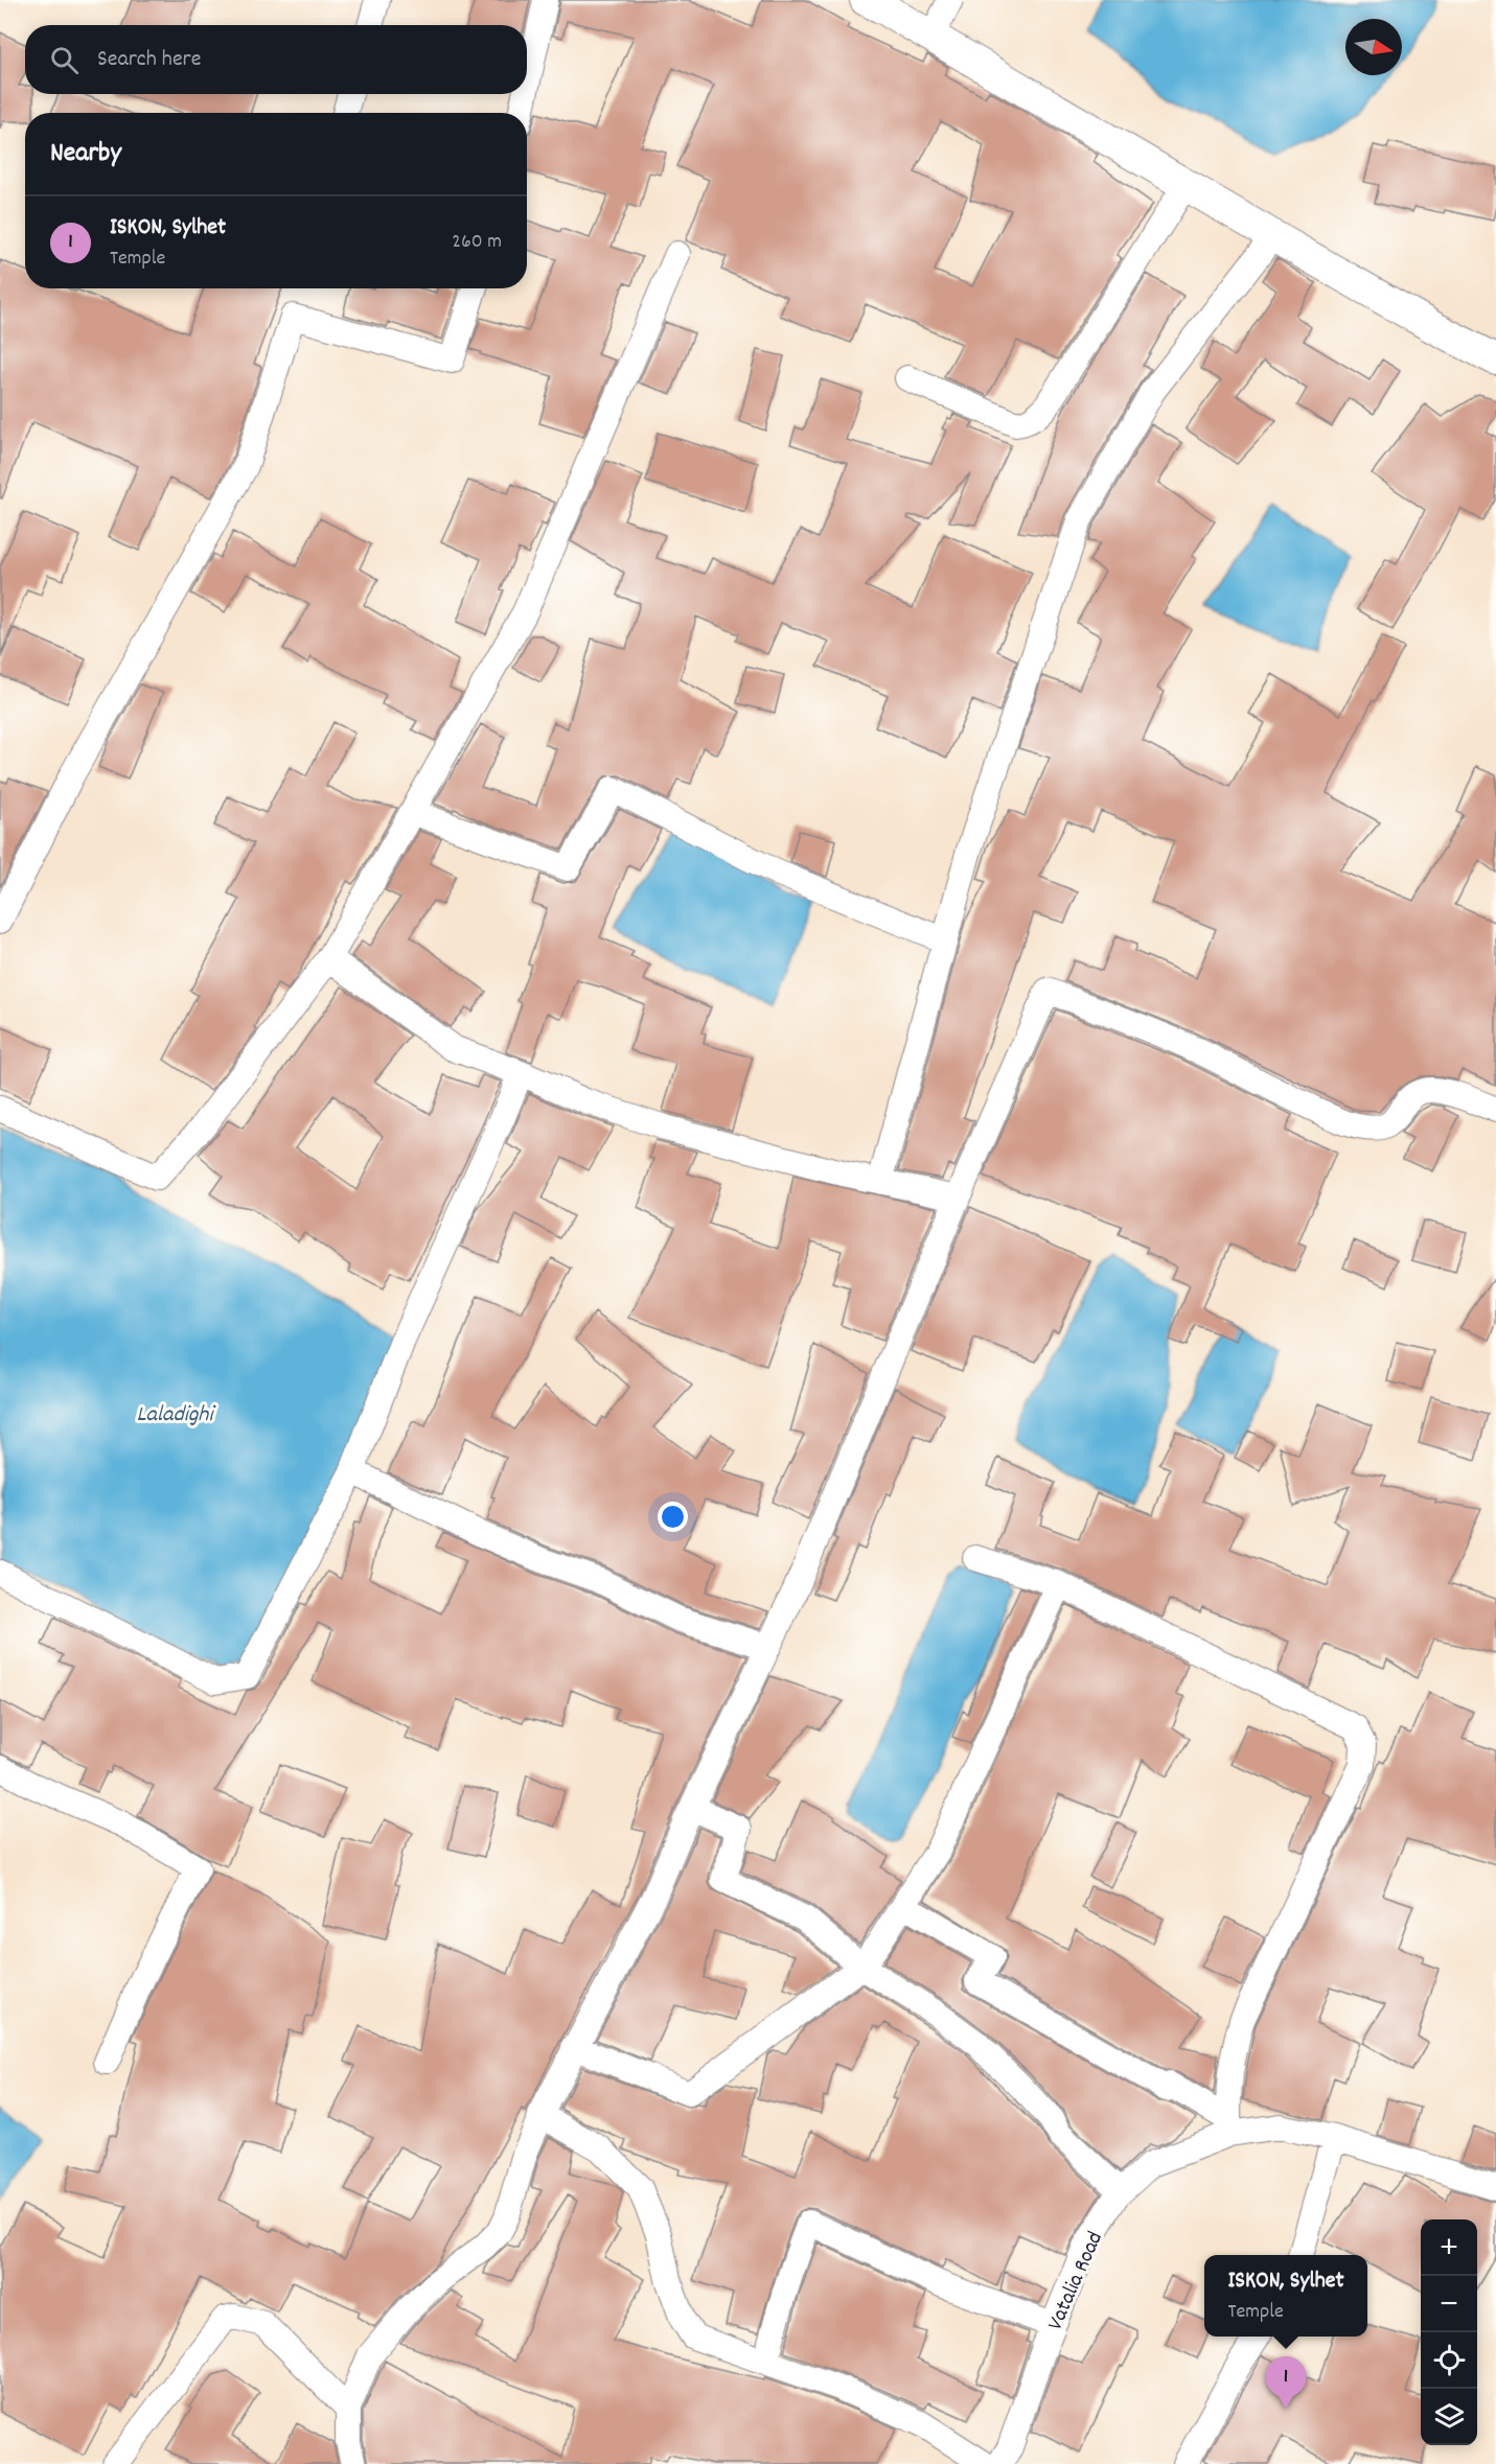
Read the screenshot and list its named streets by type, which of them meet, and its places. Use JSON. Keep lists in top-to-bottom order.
{
  "streets": {
    "street": ["Vatalia Road"]
  },
  "water": ["Laladighi"],
  "north": "right",
  "page": {
    "search": "Search here",
    "heading": "Nearby",
    "list": [
      {
        "mark": "1",
        "name": "ISKON, Sylhet",
        "note": "Temple",
        "value": "260 m"
      }
    ],
    "map_buttons": ["+", "−"],
    "popup": ["ISKON, Sylhet", "Temple"],
    "pins": "1"
  }
}
